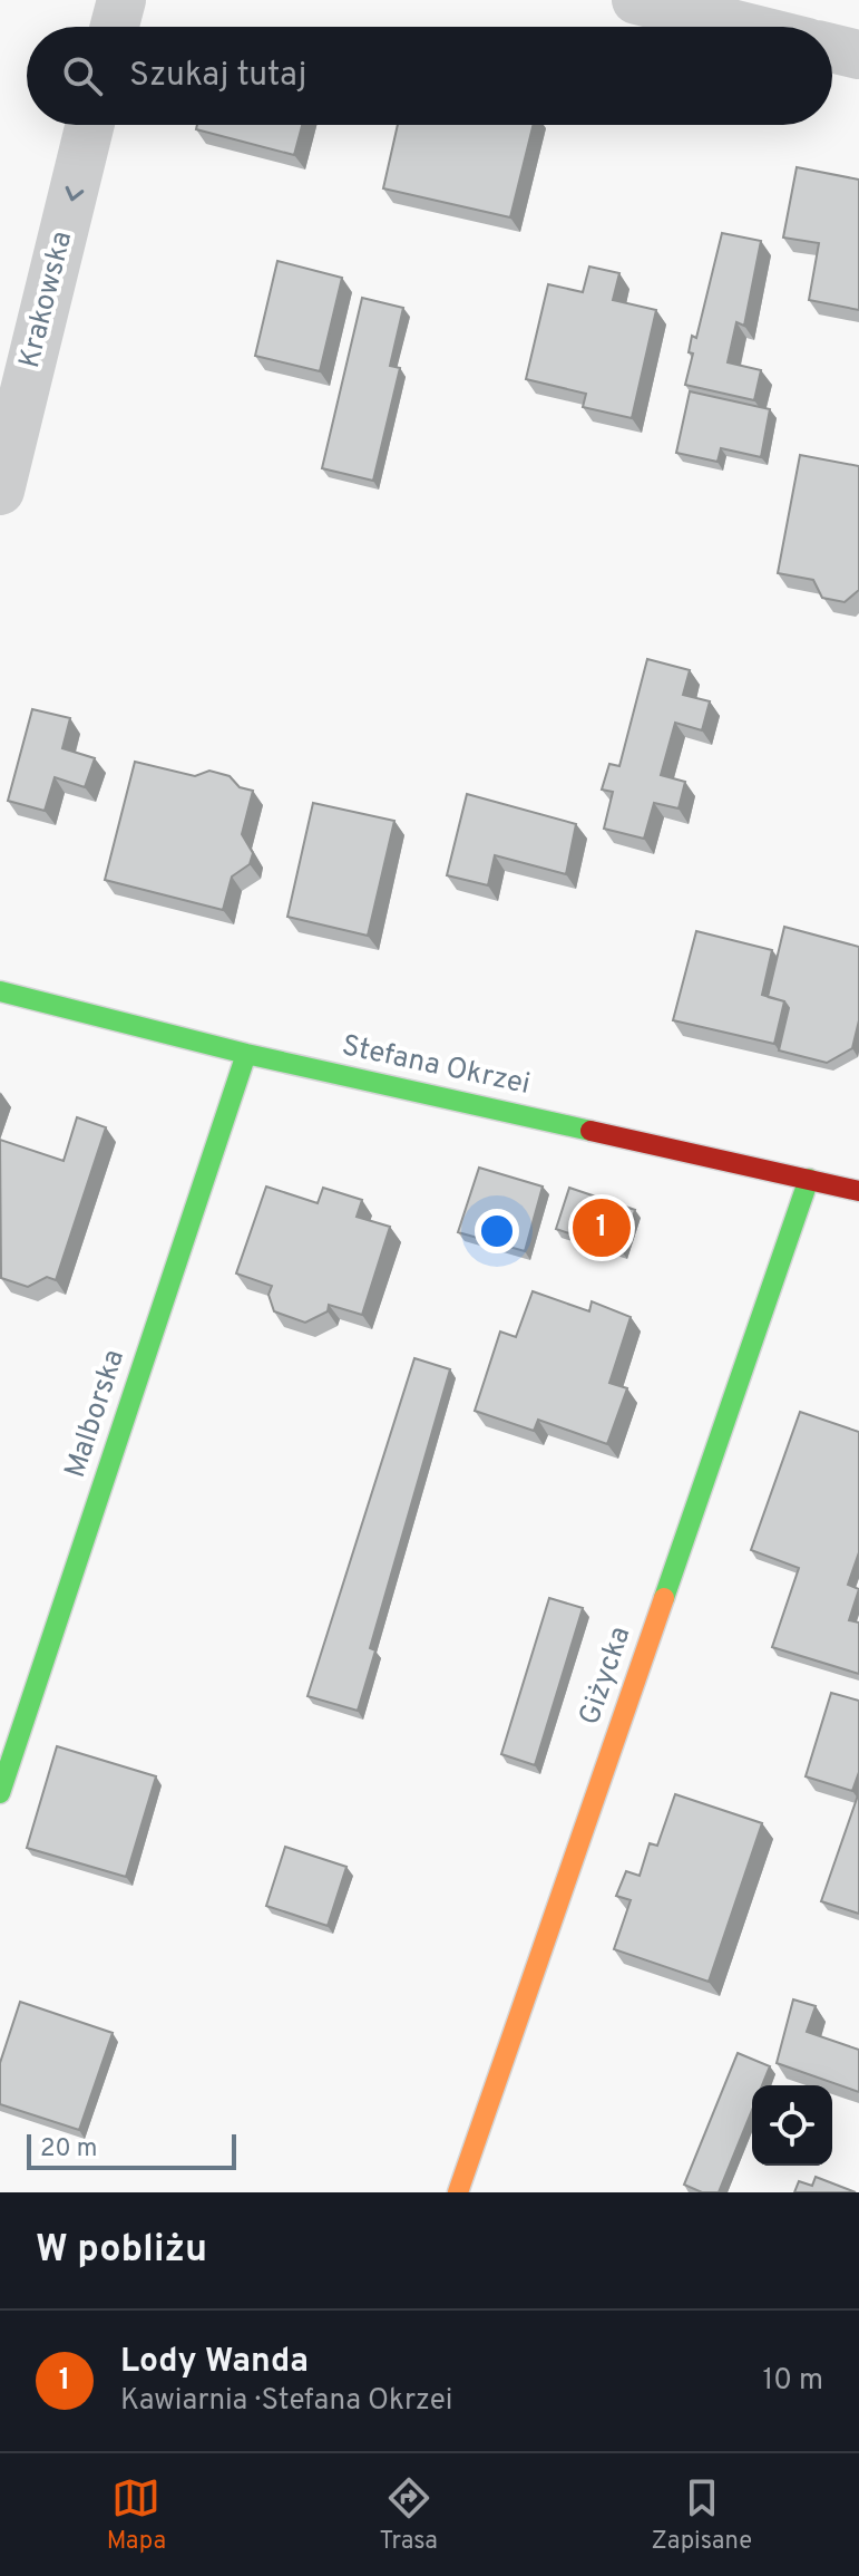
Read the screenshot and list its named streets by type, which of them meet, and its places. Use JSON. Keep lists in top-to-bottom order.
{
  "streets": {
    "street": [
      "Krakowska",
      "Stefana Okrzei",
      "Malborska",
      "Giżycka"
    ]
  },
  "crossings": [
    ["Stefana Okrzei", "Malborska"],
    ["Stefana Okrzei", "Giżycka"]
  ],
  "one_way": ["Krakowska"],
  "scale_bar": "20 m",
  "page": {
    "search": "Szukaj tutaj",
    "pins": "1",
    "scale": "20 m",
    "heading": "W pobliżu",
    "list": [
      {
        "mark": "1",
        "name": "Lody Wanda",
        "note": "Kawiarnia · Stefana Okrzei",
        "value": "10 m"
      }
    ],
    "nav": ["Mapa", "Trasa", "Zapisane"]
  }
}
